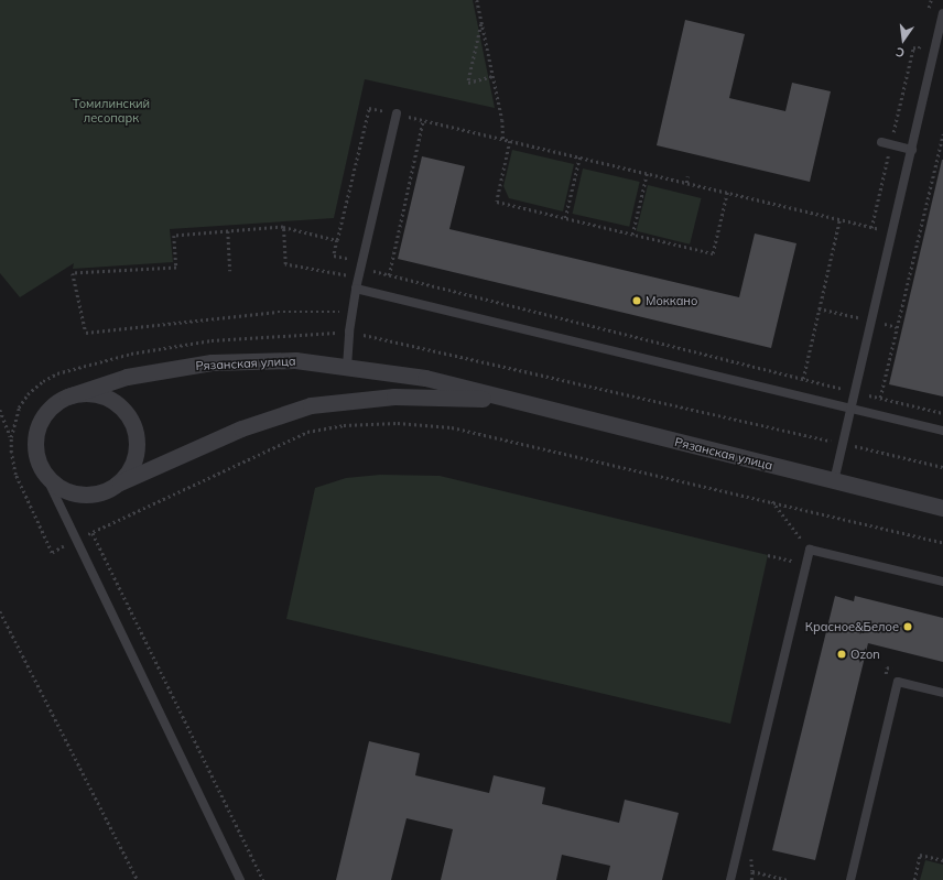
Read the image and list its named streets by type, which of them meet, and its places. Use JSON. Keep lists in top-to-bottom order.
{
  "streets": {
    "street": ["Рязанская улица"]
  },
  "parks": ["Томилинский лесопарк"],
  "places": ["Моккано", "Красное&Белое", "Ozon"],
  "north": "bottom"
}
